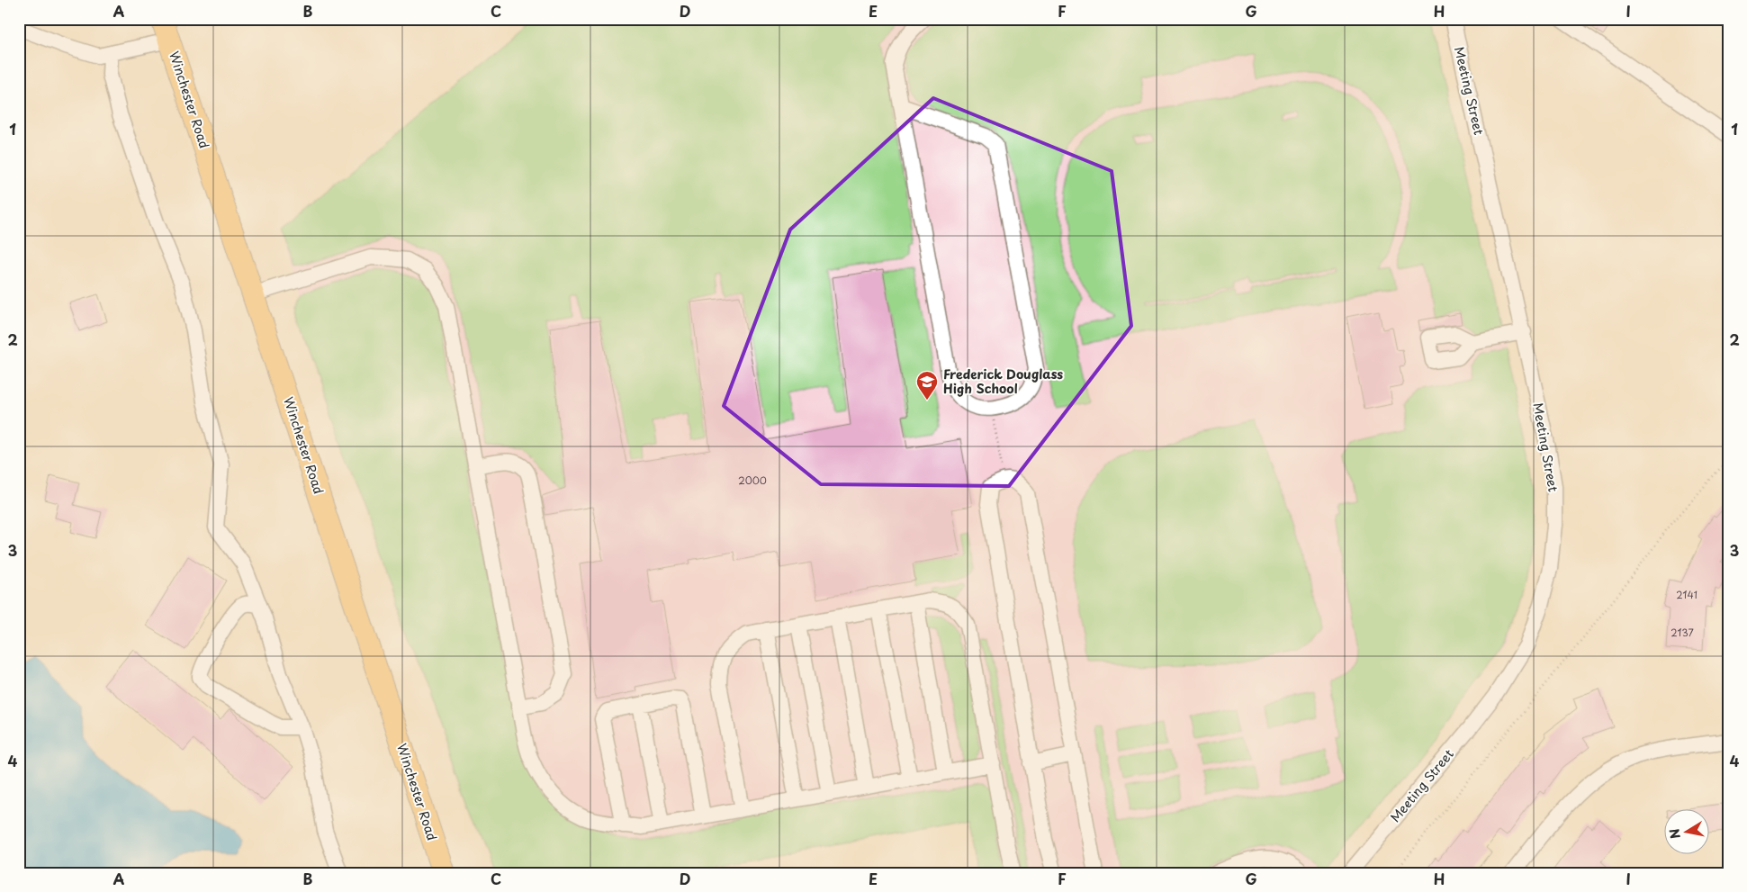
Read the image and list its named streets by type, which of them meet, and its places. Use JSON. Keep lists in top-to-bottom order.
{
  "streets": {
    "highway": ["Winchester Road"],
    "street": ["Meeting Street"]
  },
  "places": {
    "school or university": ["Frederick Douglass High School"]
  },
  "house_numbers": ["2000", "2141", "2137"],
  "north": "left",
  "grid": {
    "columns": [
      "A",
      "B",
      "C",
      "D",
      "E",
      "F",
      "G",
      "H",
      "I"
    ],
    "rows": [
      "1",
      "2",
      "3",
      "4"
    ]
  }
}
